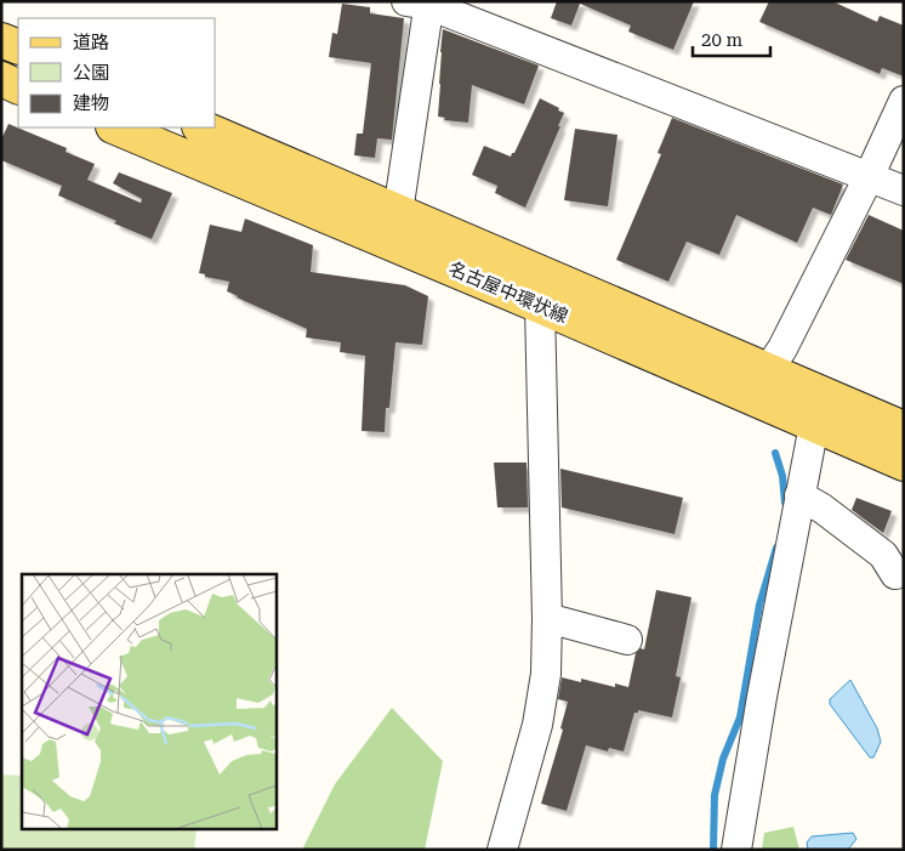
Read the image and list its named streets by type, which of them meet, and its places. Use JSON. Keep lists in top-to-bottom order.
{
  "streets": {
    "main road": ["名古屋中環状線"]
  },
  "legend": ["道路", "公園", "建物"],
  "scale_bar": "20 m"
}
